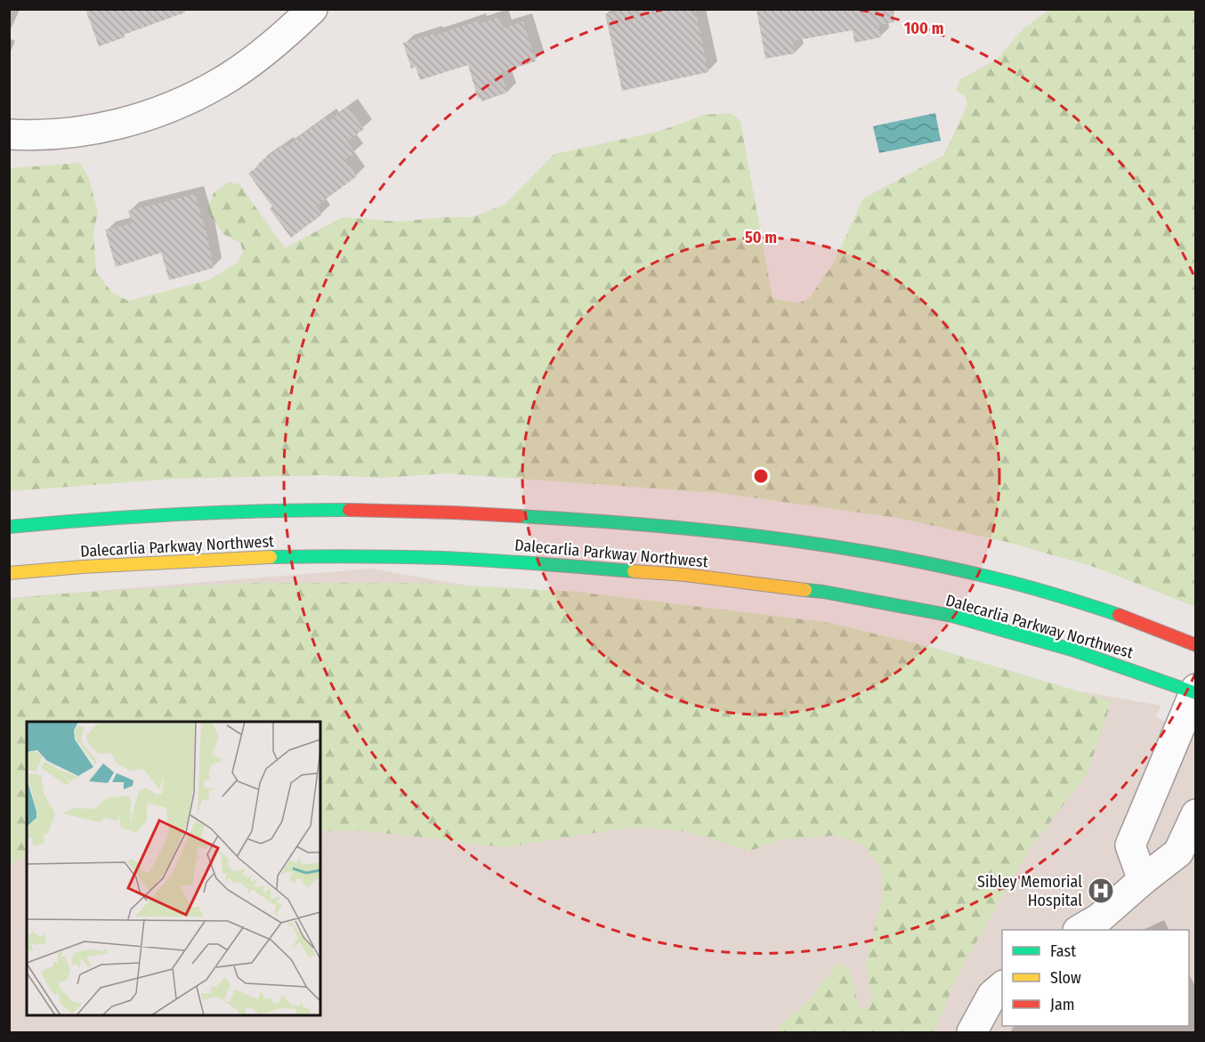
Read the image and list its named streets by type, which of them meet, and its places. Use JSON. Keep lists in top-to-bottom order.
{
  "streets": {
    "main road": ["Dalecarlia Parkway Northwest"]
  },
  "places": {
    "hospital": ["Sibley Memorial Hospital"]
  },
  "legend": ["Fast", "Slow", "Jam"],
  "rings": ["100 m", "50 m"]
}
